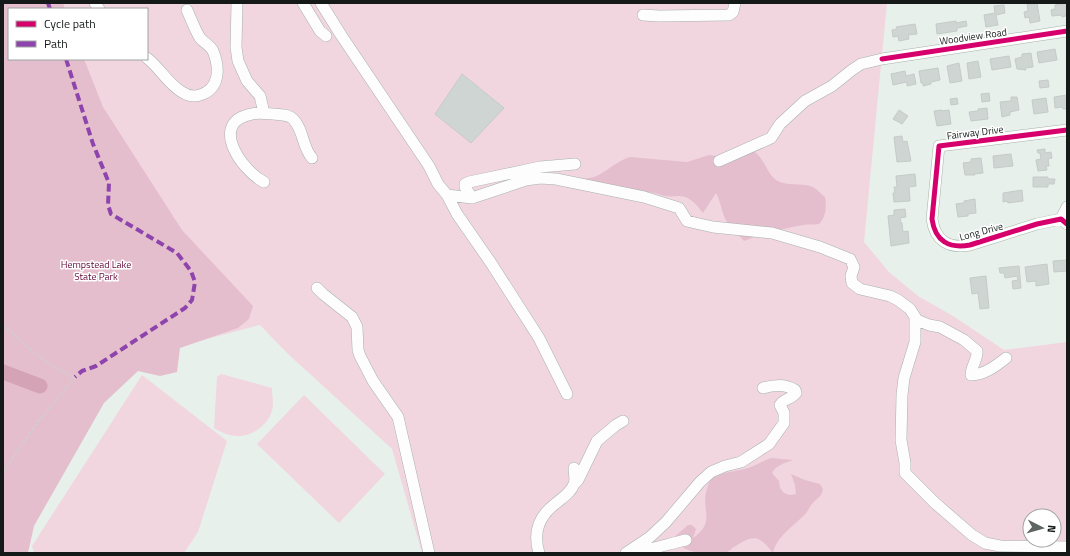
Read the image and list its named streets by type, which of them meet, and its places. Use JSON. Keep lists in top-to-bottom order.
{
  "streets": {
    "street": ["Woodview Road", "Fairway Drive", "Long Drive"]
  },
  "crossings": [
    ["Fairway Drive", "Long Drive"]
  ],
  "parks": ["Hempstead Lake State Park"],
  "legend": ["Cycle path", "Path"],
  "north": "right"
}
